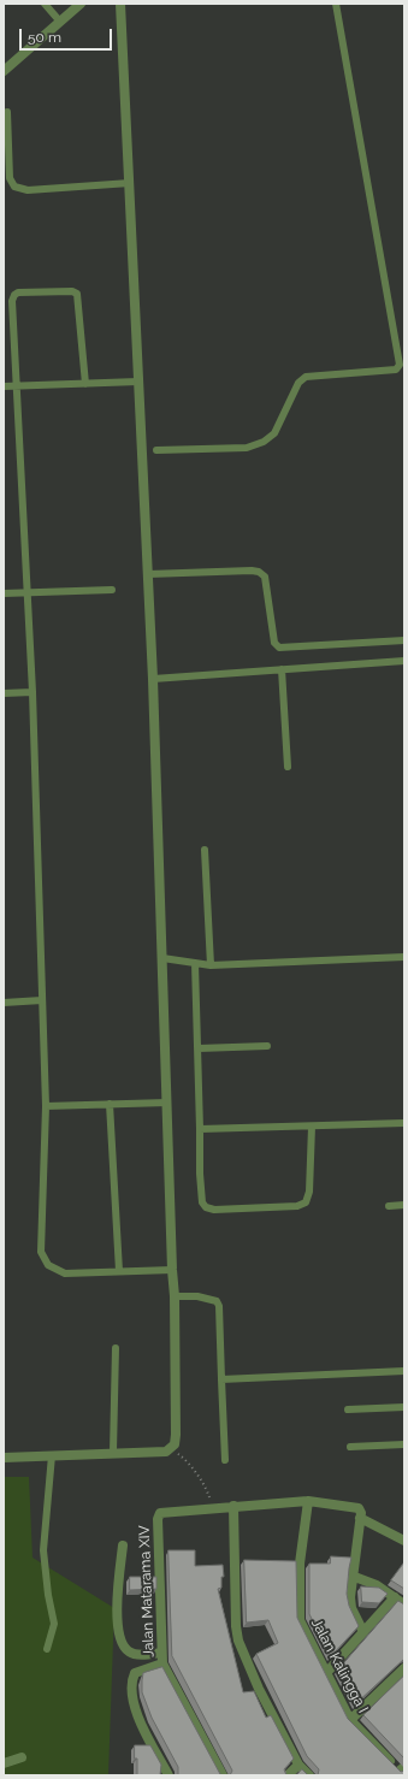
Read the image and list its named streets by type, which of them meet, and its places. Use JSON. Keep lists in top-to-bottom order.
{
  "streets": {
    "street": ["Jalan Matarama XIV", "Jalan Kalingga I"]
  },
  "scale_bar": "50 m"
}
